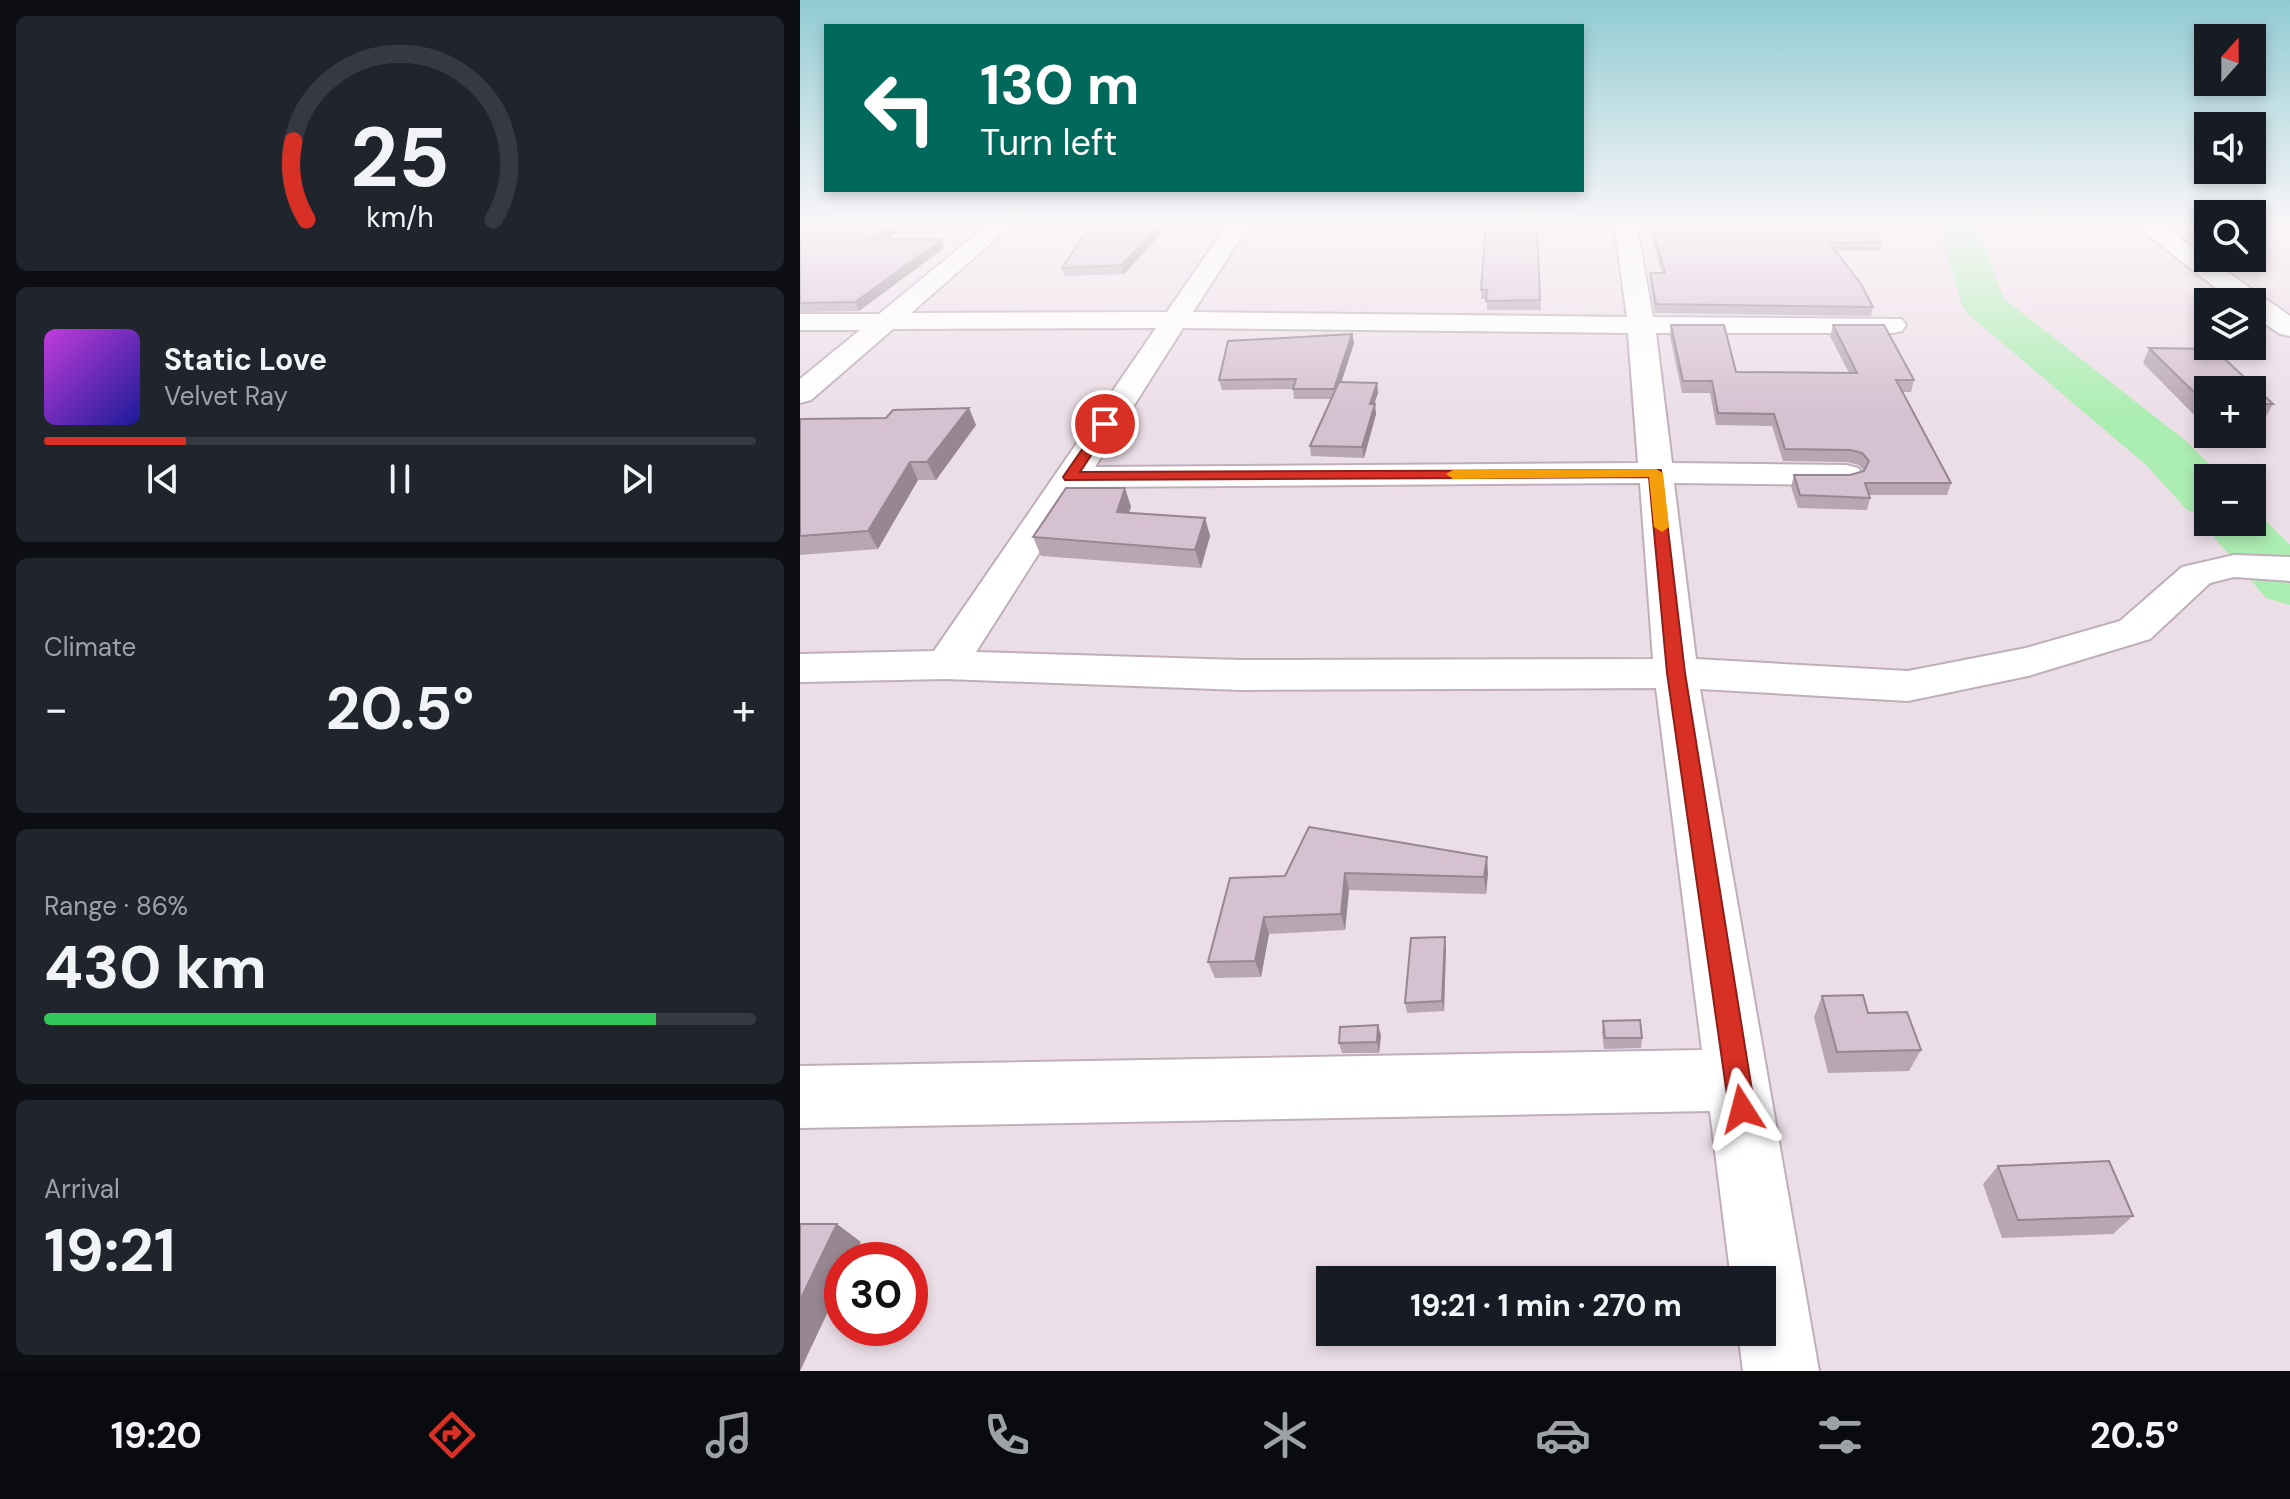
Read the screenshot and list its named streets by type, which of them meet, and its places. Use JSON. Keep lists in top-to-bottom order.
{
  "north": "top",
  "page": {
    "map_buttons": ["+", "−"],
    "turn": ["130 m", "Turn left"],
    "song": ["Static Love", "Velvet Ray"],
    "tile": [
      "Climate",
      ["Range · 86%", "430 km"],
      ["Arrival", "19:21"]
    ],
    "heat": ["−", "20.5°", "+"],
    "limit": "30",
    "trip": "19:21 · 1 min · 270 m",
    "tabs": ["19:20", "20.5°"],
    "gauge": ["25", "km/h"]
  }
}
